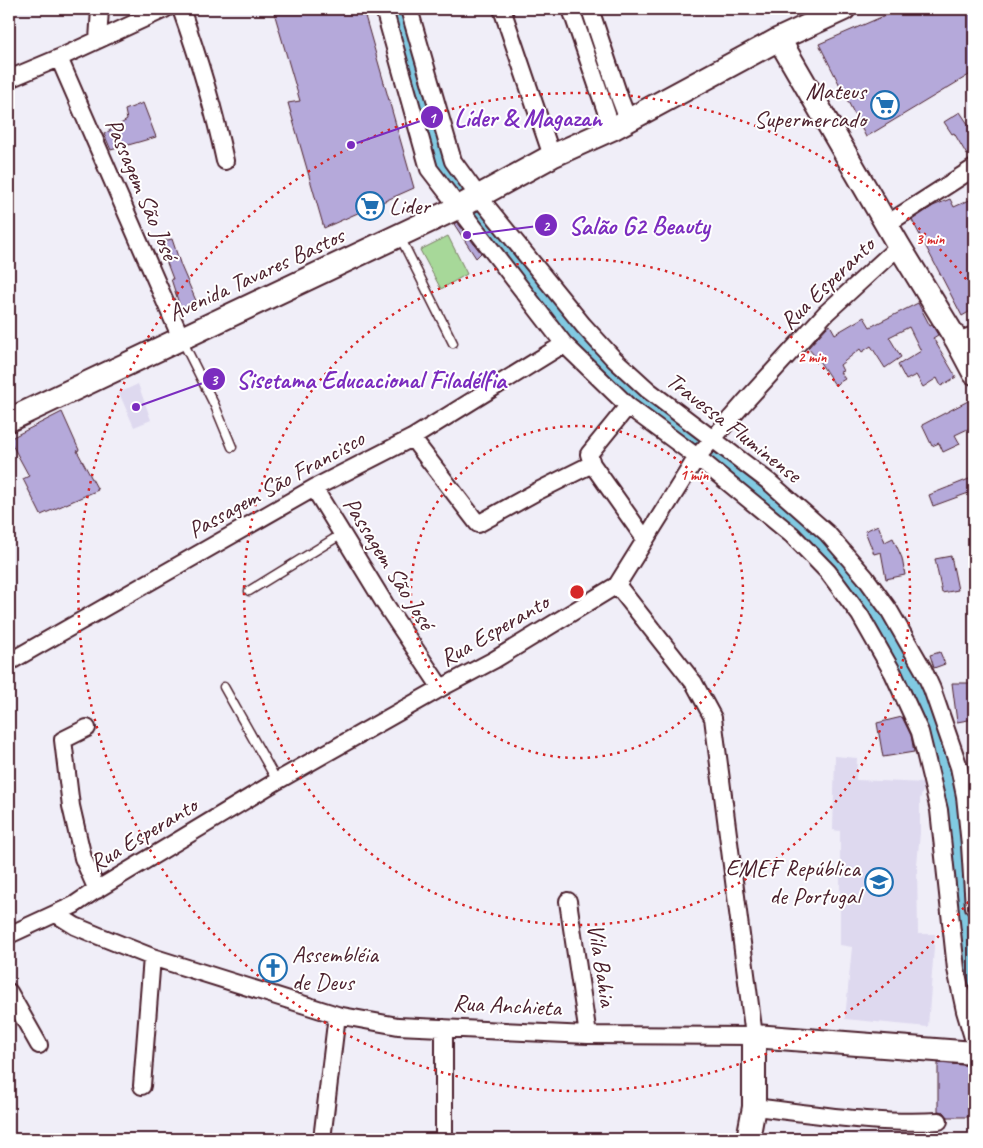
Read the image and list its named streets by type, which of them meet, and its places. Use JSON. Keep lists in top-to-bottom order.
{
  "streets": {
    "main road": ["Avenida Tavares Bastos", "Rua Anchieta"],
    "street": [
      "Passagem São José",
      "Rua Esperanto",
      "Travessa Fluminense",
      "Passagem São Francisco",
      "Vila Bahia"
    ]
  },
  "crossings": [
    ["Passagem São José", "Avenida Tavares Bastos"],
    ["Passagem São José", "Rua Esperanto"],
    ["Passagem São José", "Passagem São Francisco"],
    ["Avenida Tavares Bastos", "Travessa Fluminense"],
    ["Rua Esperanto", "Travessa Fluminense"],
    ["Rua Esperanto", "Rua Anchieta"],
    ["Vila Bahia", "Rua Anchieta"]
  ],
  "places": {
    "supermarket": ["Mateus Supermercado", "Lider"],
    "other": ["Líder & Magazan", "Salão G2 Beauty", "Sisetama Educacional Filadélfia"],
    "school or university": ["EMEF República de Portugal"],
    "church": ["Assembléia de Deus"]
  },
  "rings": ["3 min", "2 min", "1 min"]
}
